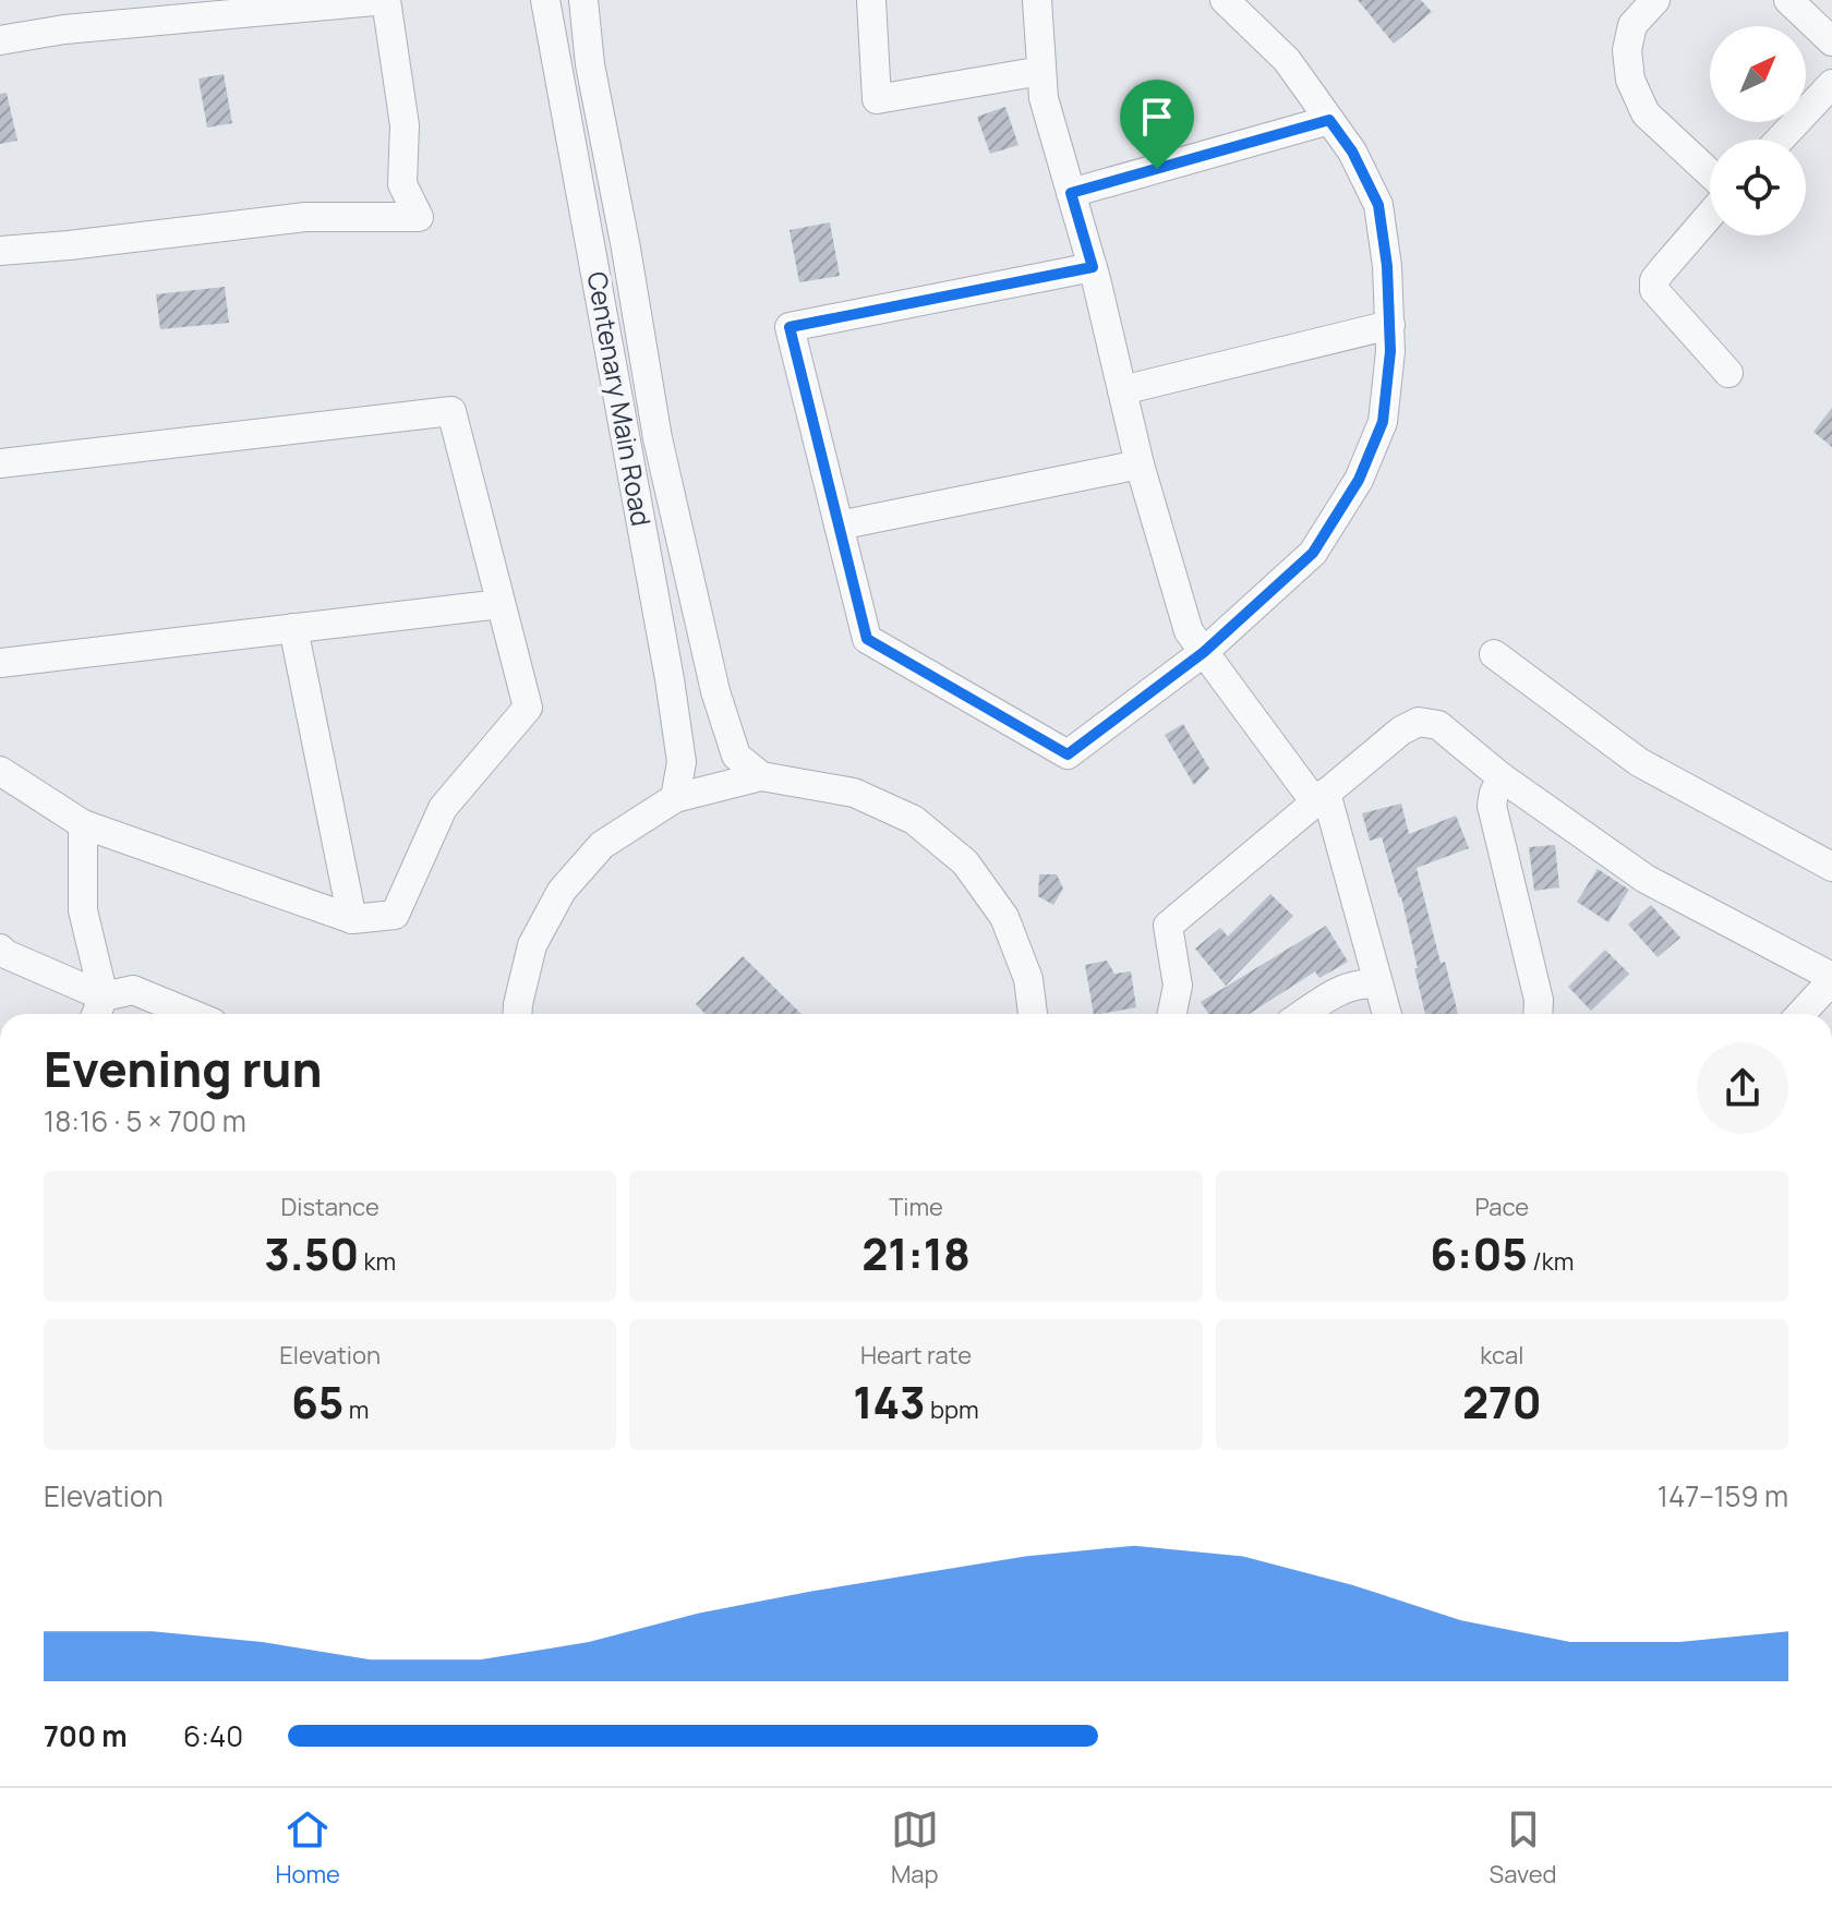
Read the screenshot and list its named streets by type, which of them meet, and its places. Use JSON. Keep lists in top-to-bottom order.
{
  "streets": {
    "street": ["Centenary Main Road"]
  },
  "north": "top right",
  "page": {
    "heading": ["Evening run", "18:16 · 5 × 700 m"],
    "stats": [
      ["Distance", "3.50 km"],
      ["Time", "21:18"],
      ["Pace", "6:05 /km"],
      ["Elevation", "65 m"],
      ["Heart rate", "143 bpm"],
      ["kcal", "270"]
    ],
    "chart": ["Elevation", "147–159 m"],
    "list": [
      {
        "name": "700 m",
        "note": "6:40"
      }
    ],
    "tabs": ["Home", "Map", "Saved"]
  }
}
